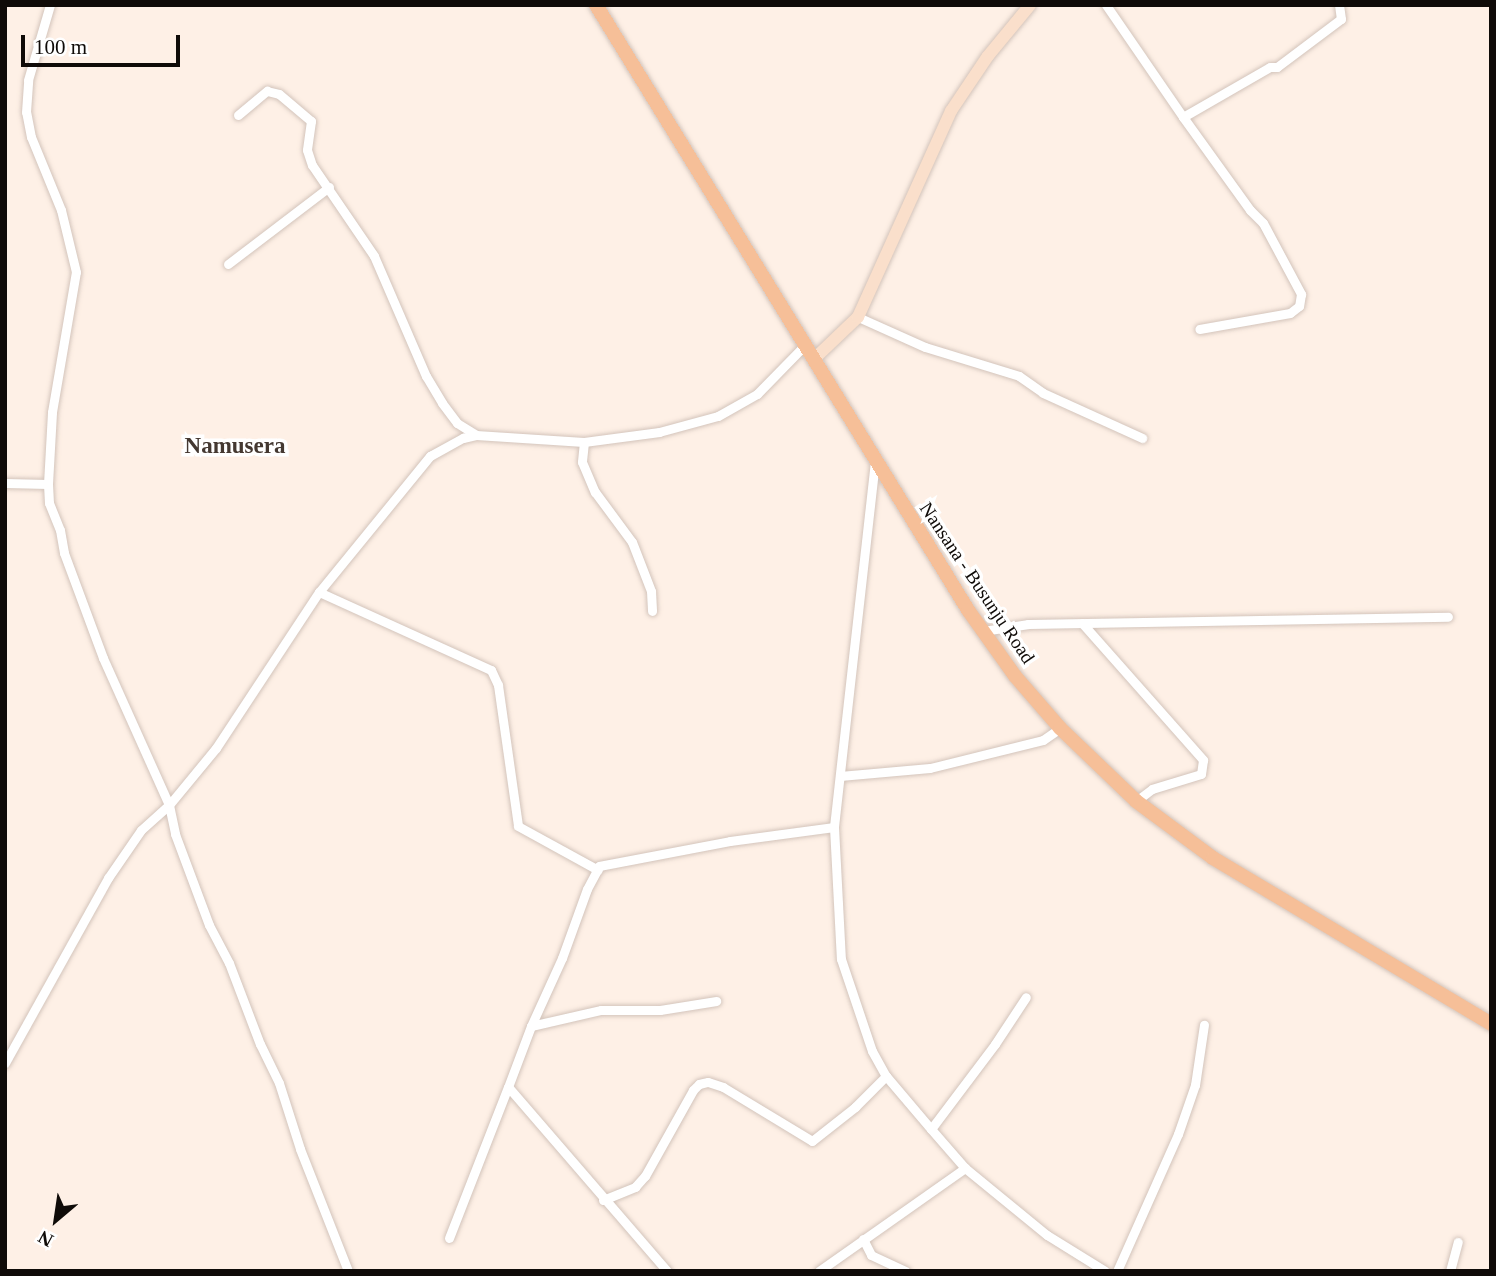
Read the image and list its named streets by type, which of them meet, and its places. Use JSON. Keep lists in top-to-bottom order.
{
  "streets": {
    "main road": ["Nansana - Busunju Road"]
  },
  "districts": ["Namusera"],
  "scale_bar": "100 m",
  "north": "bottom left"
}
